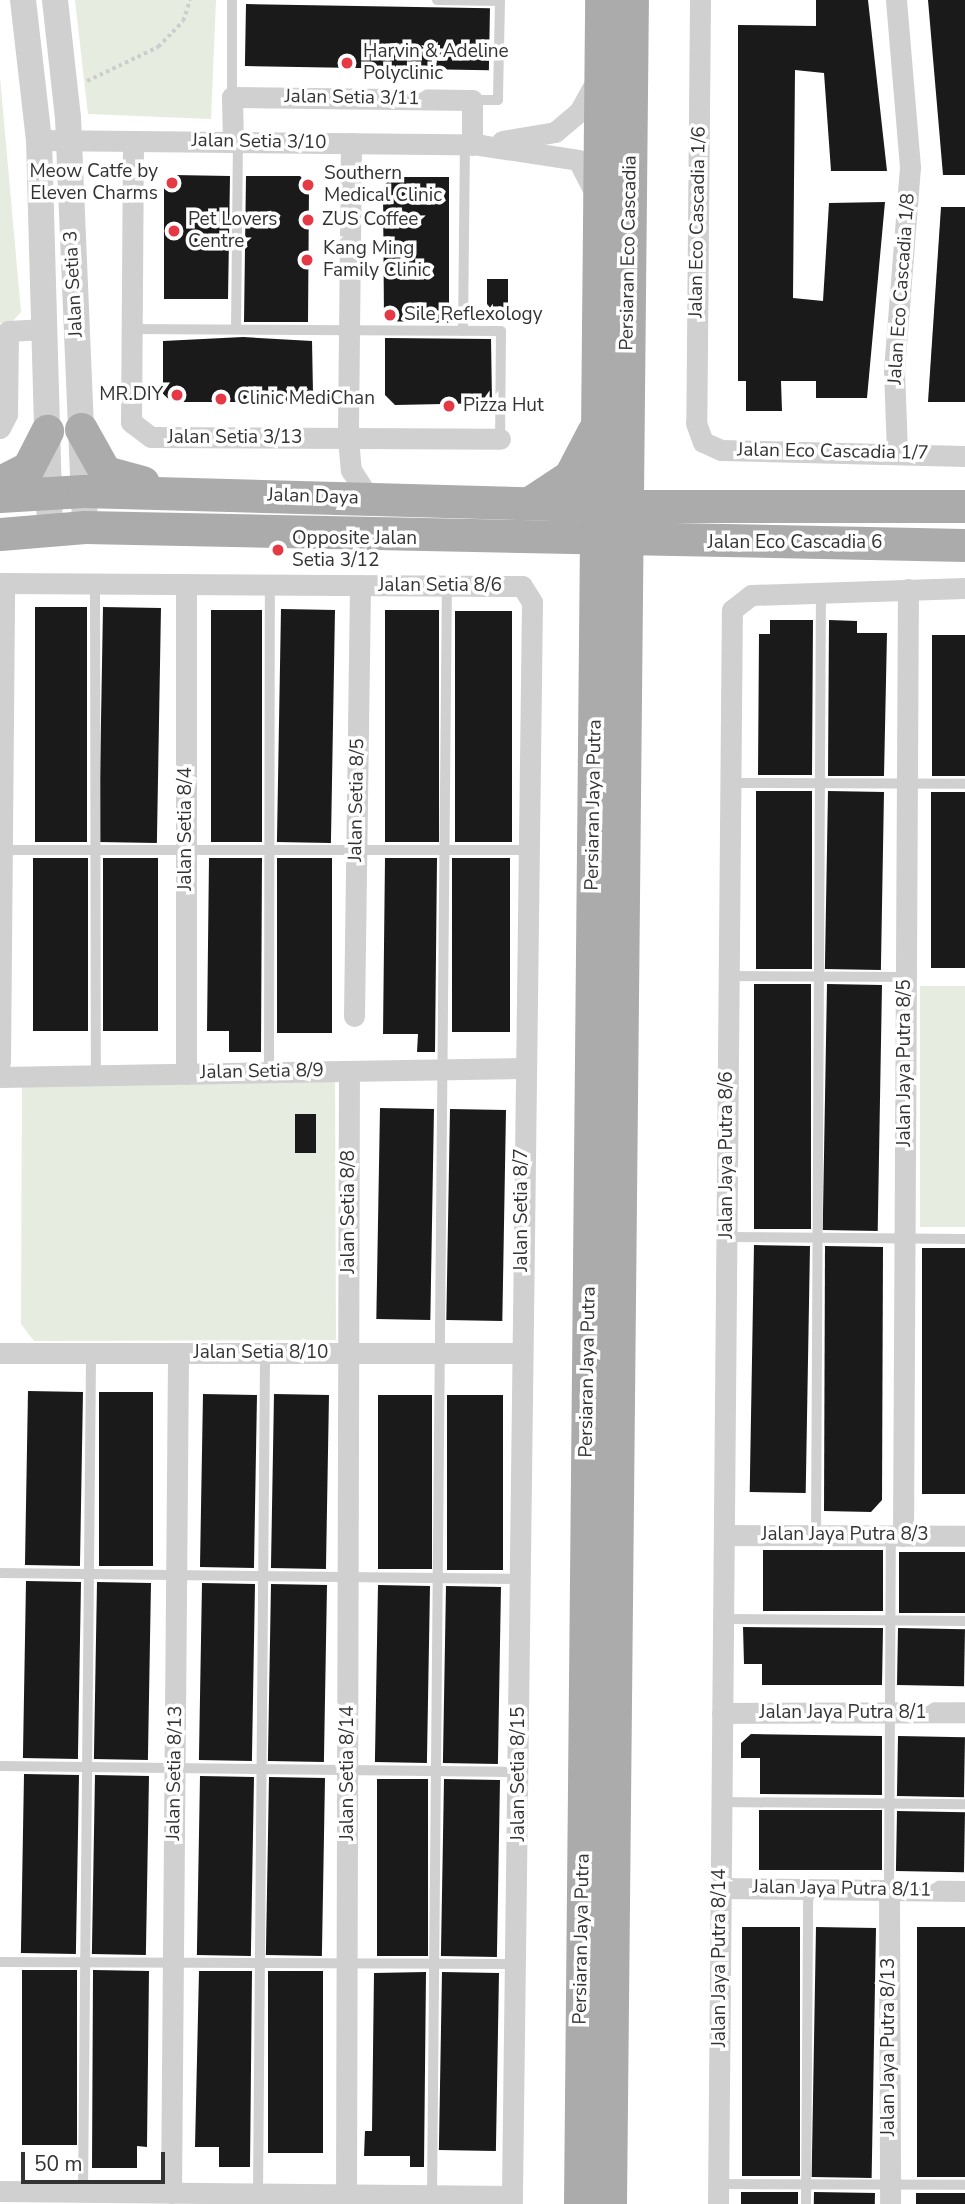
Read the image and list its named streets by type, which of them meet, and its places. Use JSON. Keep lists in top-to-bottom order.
{
  "streets": {
    "main road": [
      "Persiaran Eco Cascadia",
      "Jalan Daya",
      "Jalan Eco Cascadia 6",
      "Persiaran Jaya Putra"
    ],
    "street": [
      "Jalan Setia 3/11",
      "Jalan Setia 3/10",
      "Jalan Eco Cascadia 1/6",
      "Jalan Setia 3",
      "Jalan Eco Cascadia 1/8",
      "Jalan Setia 3/13",
      "Jalan Eco Cascadia 1/7",
      "Jalan Setia 8/6",
      "Jalan Setia 8/5",
      "Jalan Setia 8/4",
      "Jalan Jaya Putra 8/5",
      "Jalan Setia 8/9",
      "Jalan Jaya Putra 8/6",
      "Jalan Setia 8/7",
      "Jalan Setia 8/8",
      "Jalan Setia 8/10",
      "Jalan Jaya Putra 8/3",
      "Jalan Jaya Putra 8/1",
      "Jalan Setia 8/13",
      "Jalan Setia 8/14",
      "Jalan Setia 8/15",
      "Jalan Jaya Putra 8/11",
      "Jalan Jaya Putra 8/14",
      "Jalan Jaya Putra 8/13"
    ]
  },
  "crossings": [
    ["Jalan Setia 3/10", "Jalan Setia 3"],
    ["Jalan Setia 3/10", "Jalan Setia 3/13"],
    ["Jalan Eco Cascadia 1/6", "Jalan Eco Cascadia 1/7"],
    ["Persiaran Eco Cascadia", "Jalan Daya"],
    ["Persiaran Eco Cascadia", "Jalan Eco Cascadia 6"],
    ["Persiaran Eco Cascadia", "Persiaran Jaya Putra"],
    ["Jalan Setia 3", "Jalan Daya"],
    ["Jalan Eco Cascadia 1/8", "Jalan Eco Cascadia 1/7"],
    ["Jalan Daya", "Jalan Eco Cascadia 6"],
    ["Jalan Daya", "Persiaran Jaya Putra"],
    ["Jalan Eco Cascadia 6", "Persiaran Jaya Putra"],
    ["Jalan Setia 8/6", "Jalan Setia 8/5"],
    ["Jalan Setia 8/6", "Jalan Setia 8/4"],
    ["Jalan Setia 8/6", "Jalan Setia 8/9"],
    ["Jalan Setia 8/6", "Jalan Setia 8/7"],
    ["Jalan Setia 8/4", "Jalan Setia 8/9"],
    ["Jalan Jaya Putra 8/5", "Jalan Jaya Putra 8/3"],
    ["Jalan Setia 8/9", "Jalan Setia 8/7"],
    ["Jalan Setia 8/9", "Jalan Setia 8/8"],
    ["Jalan Jaya Putra 8/6", "Jalan Jaya Putra 8/3"],
    ["Jalan Jaya Putra 8/6", "Jalan Jaya Putra 8/1"],
    ["Jalan Jaya Putra 8/6", "Jalan Jaya Putra 8/14"],
    ["Jalan Setia 8/7", "Jalan Setia 8/10"],
    ["Jalan Setia 8/7", "Jalan Setia 8/15"],
    ["Jalan Setia 8/8", "Jalan Setia 8/10"],
    ["Jalan Setia 8/8", "Jalan Setia 8/14"],
    ["Jalan Setia 8/10", "Jalan Setia 8/13"],
    ["Jalan Setia 8/10", "Jalan Setia 8/14"],
    ["Jalan Setia 8/10", "Jalan Setia 8/15"],
    ["Jalan Jaya Putra 8/1", "Jalan Jaya Putra 8/14"],
    ["Jalan Jaya Putra 8/11", "Jalan Jaya Putra 8/14"],
    ["Jalan Jaya Putra 8/11", "Jalan Jaya Putra 8/13"]
  ],
  "places": [
    "Harvin & Adeline Polyclinic",
    "Meow Catfe by Eleven Charms",
    "Southern Medical Clinic",
    "ZUS Coffee",
    "Pet Lovers Centre",
    "Kang Ming Family Clinic",
    "Sile Reflexology",
    "MR.DIY",
    "Clinic MediChan",
    "Pizza Hut",
    "Opposite Jalan Setia 3/12"
  ],
  "scale_bar": "50 m"
}
